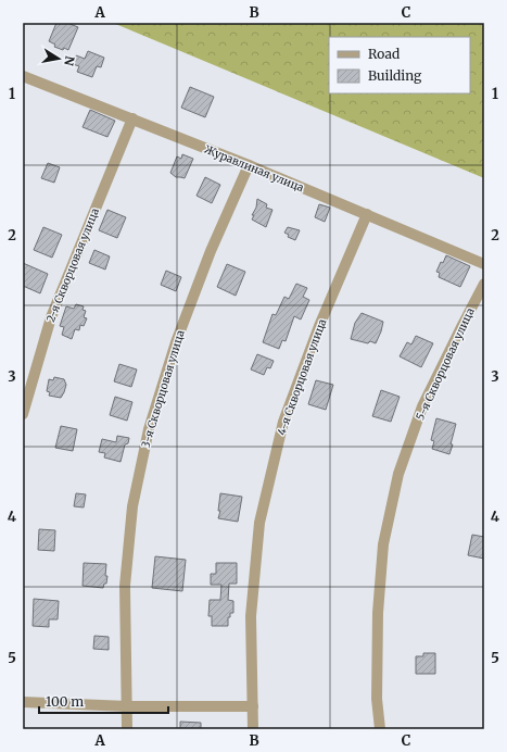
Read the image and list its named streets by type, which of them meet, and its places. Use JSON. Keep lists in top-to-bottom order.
{
  "streets": {
    "street": [
      "Журавлиная улица",
      "2-я Скворцовая улица",
      "5-я Скворцовая улица",
      "4-я Скворцовая улица",
      "3-я Скворцовая улица"
    ]
  },
  "crossings": [
    ["Журавлиная улица", "2-я Скворцовая улица"],
    ["Журавлиная улица", "4-я Скворцовая улица"],
    ["Журавлиная улица", "3-я Скворцовая улица"]
  ],
  "legend": ["Road", "Building"],
  "scale_bar": "100 m",
  "north": "right",
  "grid": {
    "columns": ["A", "B", "C"],
    "rows": [
      "1",
      "2",
      "3",
      "4",
      "5"
    ]
  }
}
